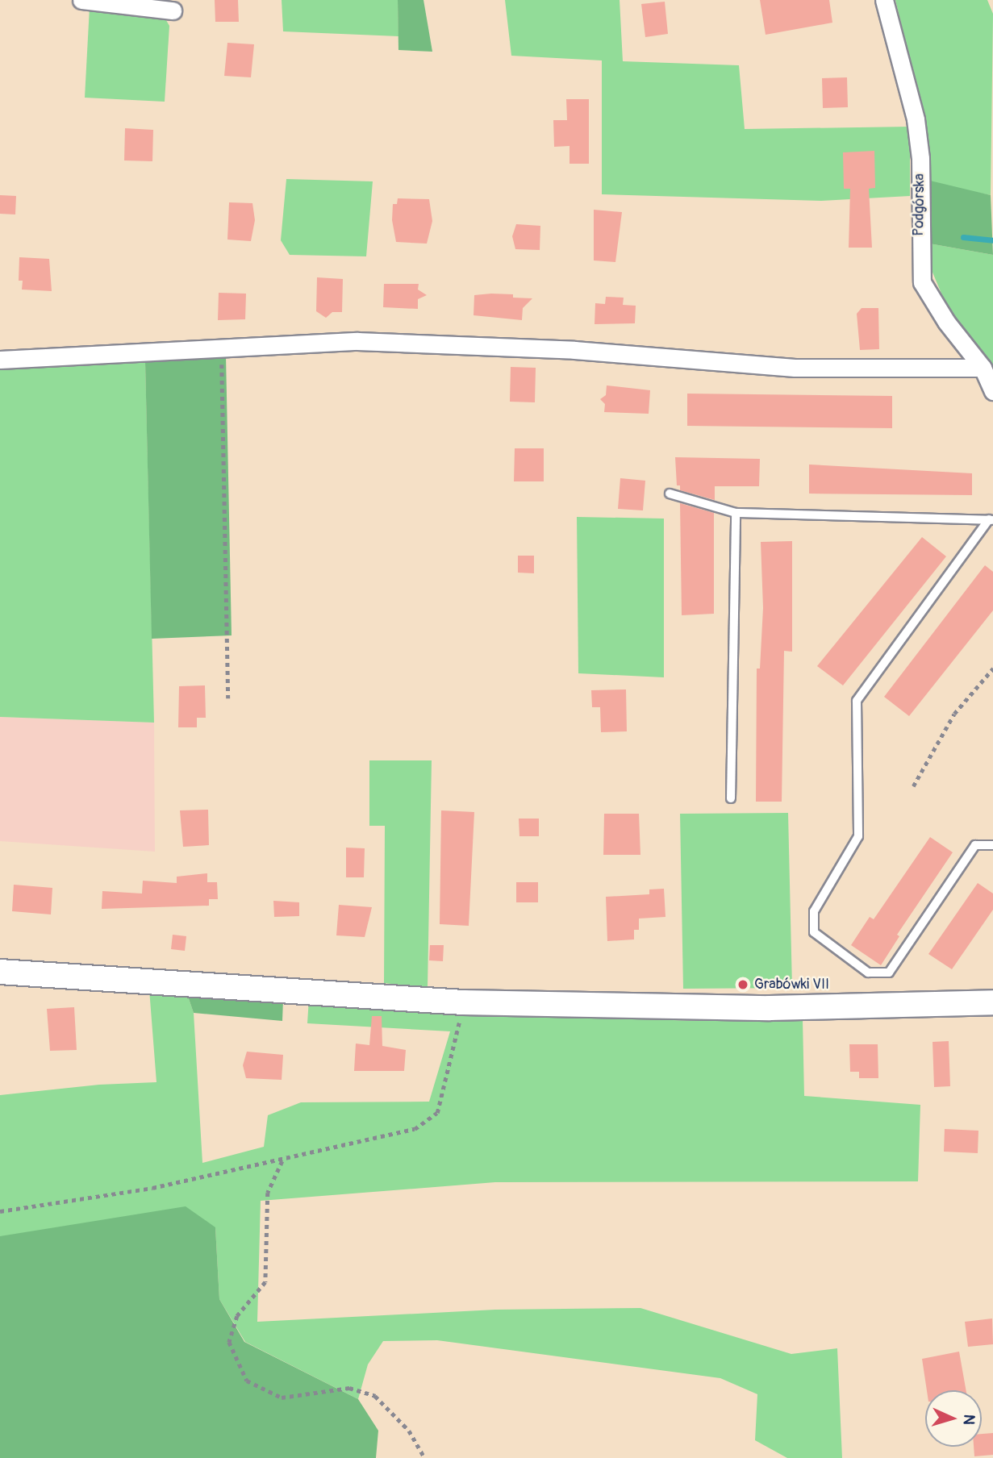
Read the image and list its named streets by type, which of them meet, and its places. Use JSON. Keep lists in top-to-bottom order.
{
  "streets": {
    "street": ["Podgórska"]
  },
  "places": ["Grabówki VII"],
  "north": "right"
}
